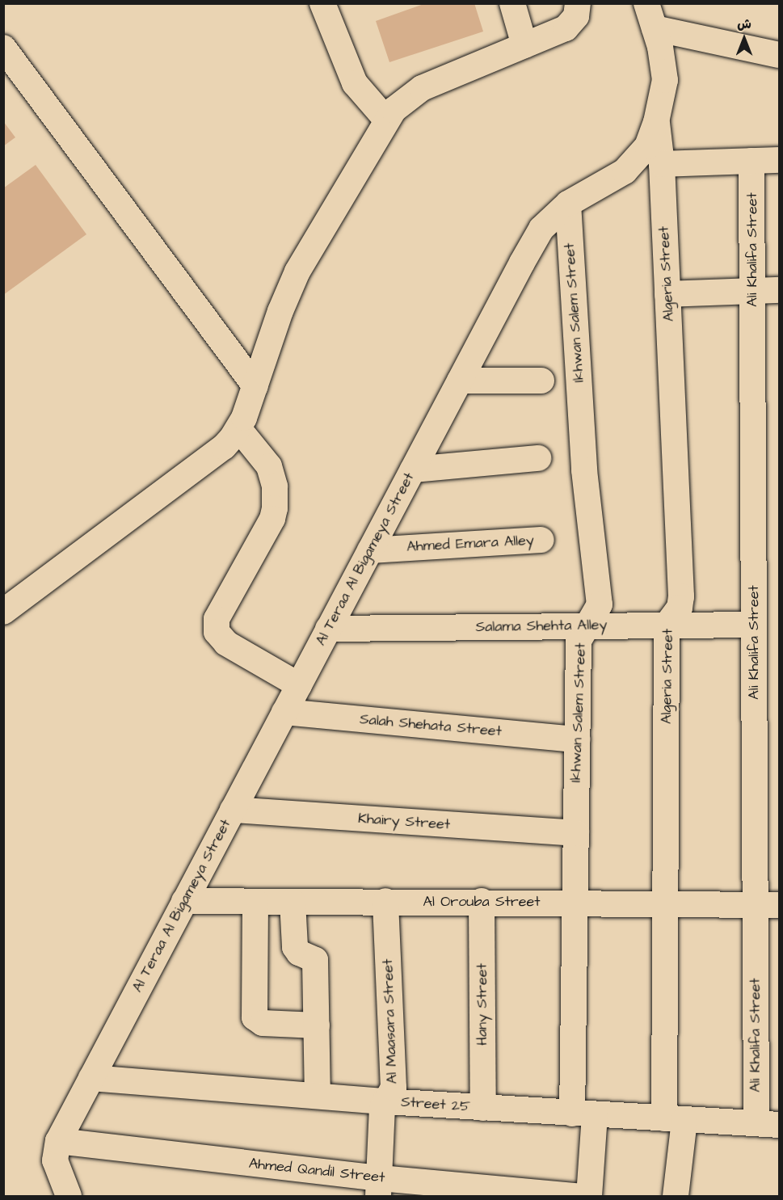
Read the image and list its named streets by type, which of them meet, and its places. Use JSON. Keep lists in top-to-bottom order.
{
  "streets": {
    "street": [
      "Ali Khalifa Street",
      "Algeria Street",
      "Ikhwan Salem Street",
      "Ahmed Emara Alley",
      "Al Teraa Al Bigameya Street",
      "Salama Shehta Alley",
      "Salah Shehata Street",
      "Khairy Street",
      "Al Orouba Street",
      "Hany Street",
      "Al Maasara Street",
      "Street 25",
      "Ahmed Qandil Street"
    ]
  },
  "crossings": [
    ["Ali Khalifa Street", "Salama Shehta Alley"],
    ["Ali Khalifa Street", "Al Orouba Street"],
    ["Ali Khalifa Street", "Street 25"],
    ["Algeria Street", "Al Teraa Al Bigameya Street"],
    ["Algeria Street", "Salama Shehta Alley"],
    ["Algeria Street", "Al Orouba Street"],
    ["Algeria Street", "Street 25"],
    ["Ikhwan Salem Street", "Al Teraa Al Bigameya Street"],
    ["Ikhwan Salem Street", "Salama Shehta Alley"],
    ["Ikhwan Salem Street", "Salah Shehata Street"],
    ["Ikhwan Salem Street", "Khairy Street"],
    ["Ikhwan Salem Street", "Al Orouba Street"],
    ["Ikhwan Salem Street", "Street 25"],
    ["Ahmed Emara Alley", "Al Teraa Al Bigameya Street"],
    ["Al Teraa Al Bigameya Street", "Salama Shehta Alley"],
    ["Al Teraa Al Bigameya Street", "Salah Shehata Street"],
    ["Al Teraa Al Bigameya Street", "Khairy Street"],
    ["Al Teraa Al Bigameya Street", "Al Orouba Street"],
    ["Al Teraa Al Bigameya Street", "Street 25"],
    ["Al Teraa Al Bigameya Street", "Ahmed Qandil Street"],
    ["Al Orouba Street", "Hany Street"],
    ["Al Orouba Street", "Al Maasara Street"],
    ["Hany Street", "Street 25"],
    ["Al Maasara Street", "Street 25"],
    ["Al Maasara Street", "Ahmed Qandil Street"]
  ],
  "north": "top"
}
